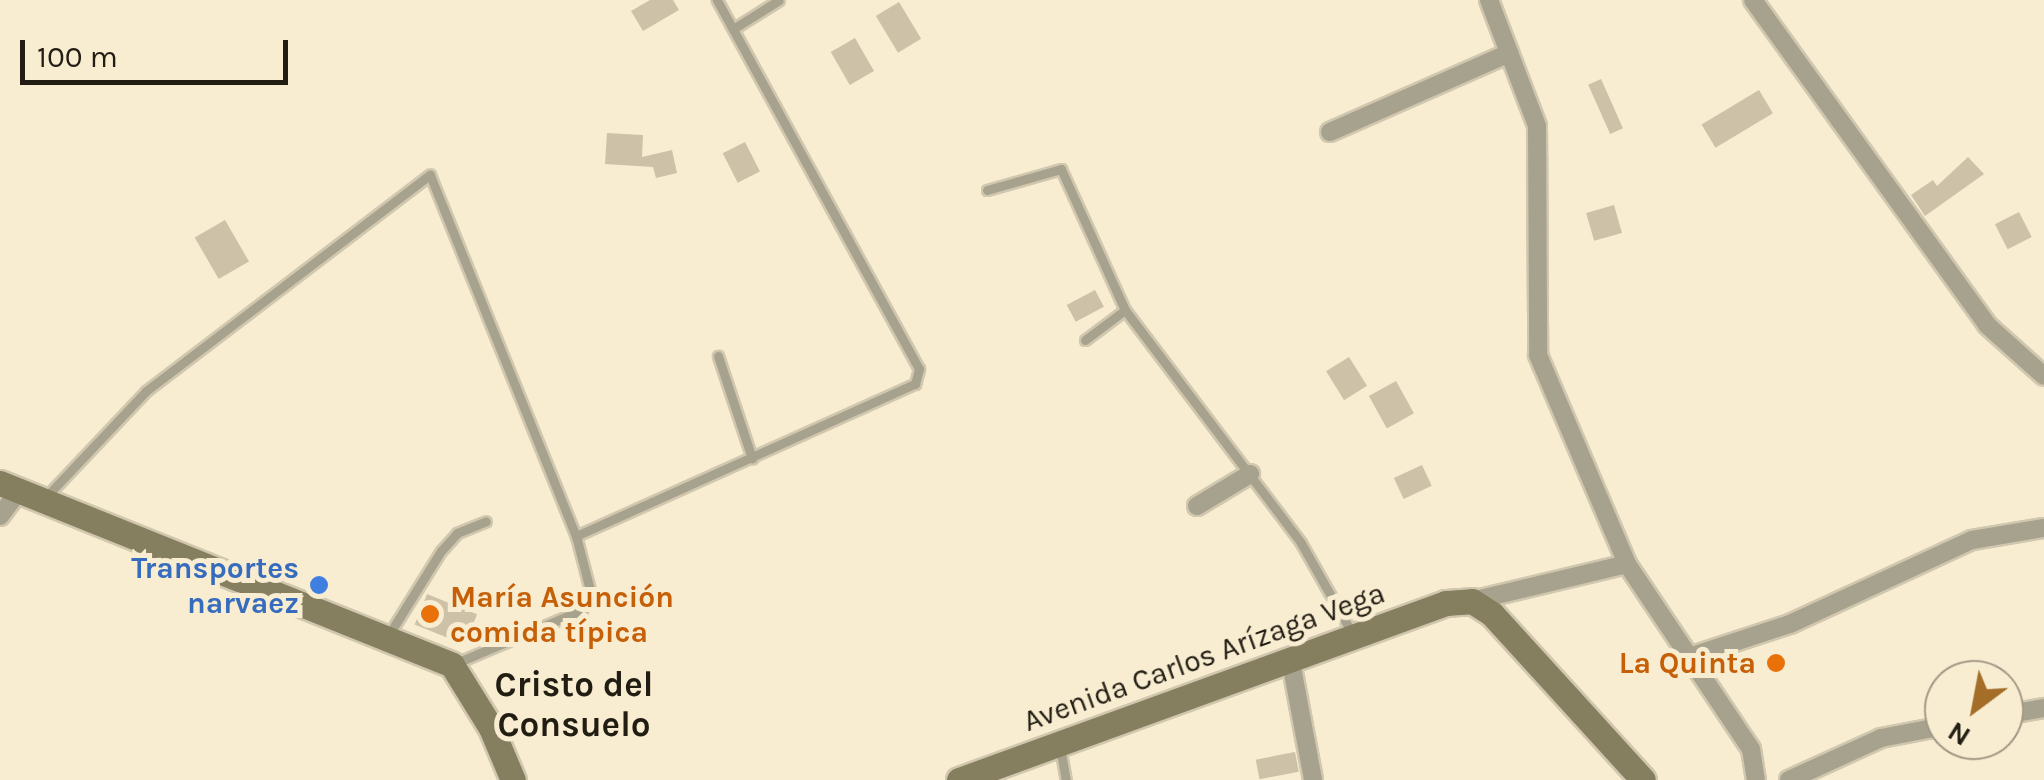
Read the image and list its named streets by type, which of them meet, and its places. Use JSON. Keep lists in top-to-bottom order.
{
  "streets": {
    "street": ["Avenida Carlos Arízaga Vega"]
  },
  "districts": ["Cristo del Consuelo"],
  "places": ["Transportes narvaez", "María Asunción comida típica", "La Quinta"],
  "scale_bar": "100 m",
  "north": "bottom left"
}
